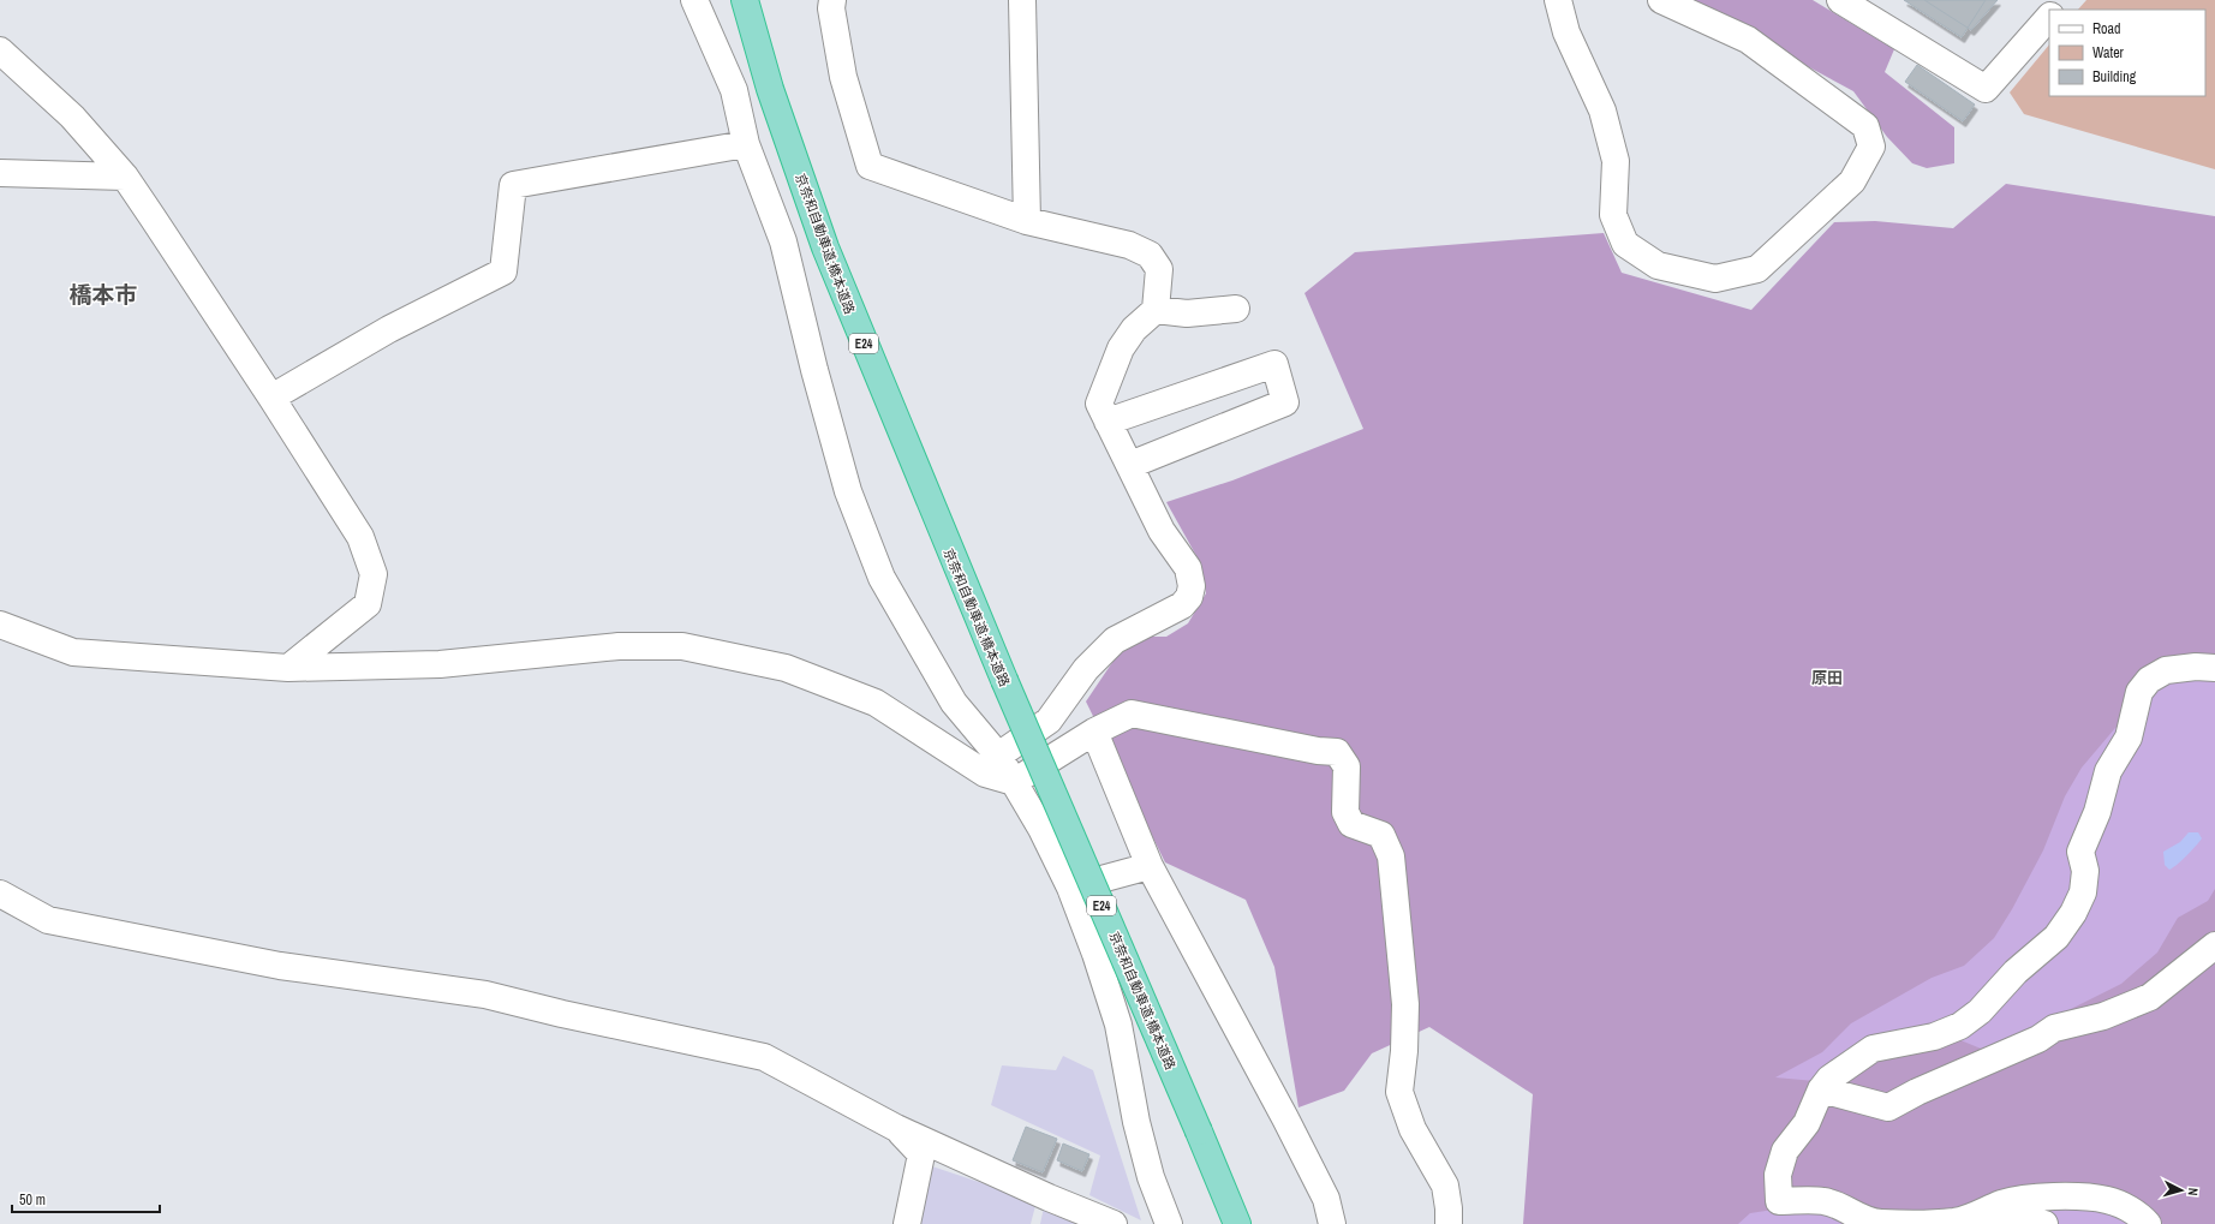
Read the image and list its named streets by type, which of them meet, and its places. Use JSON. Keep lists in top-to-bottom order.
{
  "streets": {
    "highway": ["京奈和自動車道;橋本道路", "E24"]
  },
  "districts": ["橋本市", "原田"],
  "legend": ["Road", "Water", "Building"],
  "scale_bar": "50 m",
  "north": "right"
}
